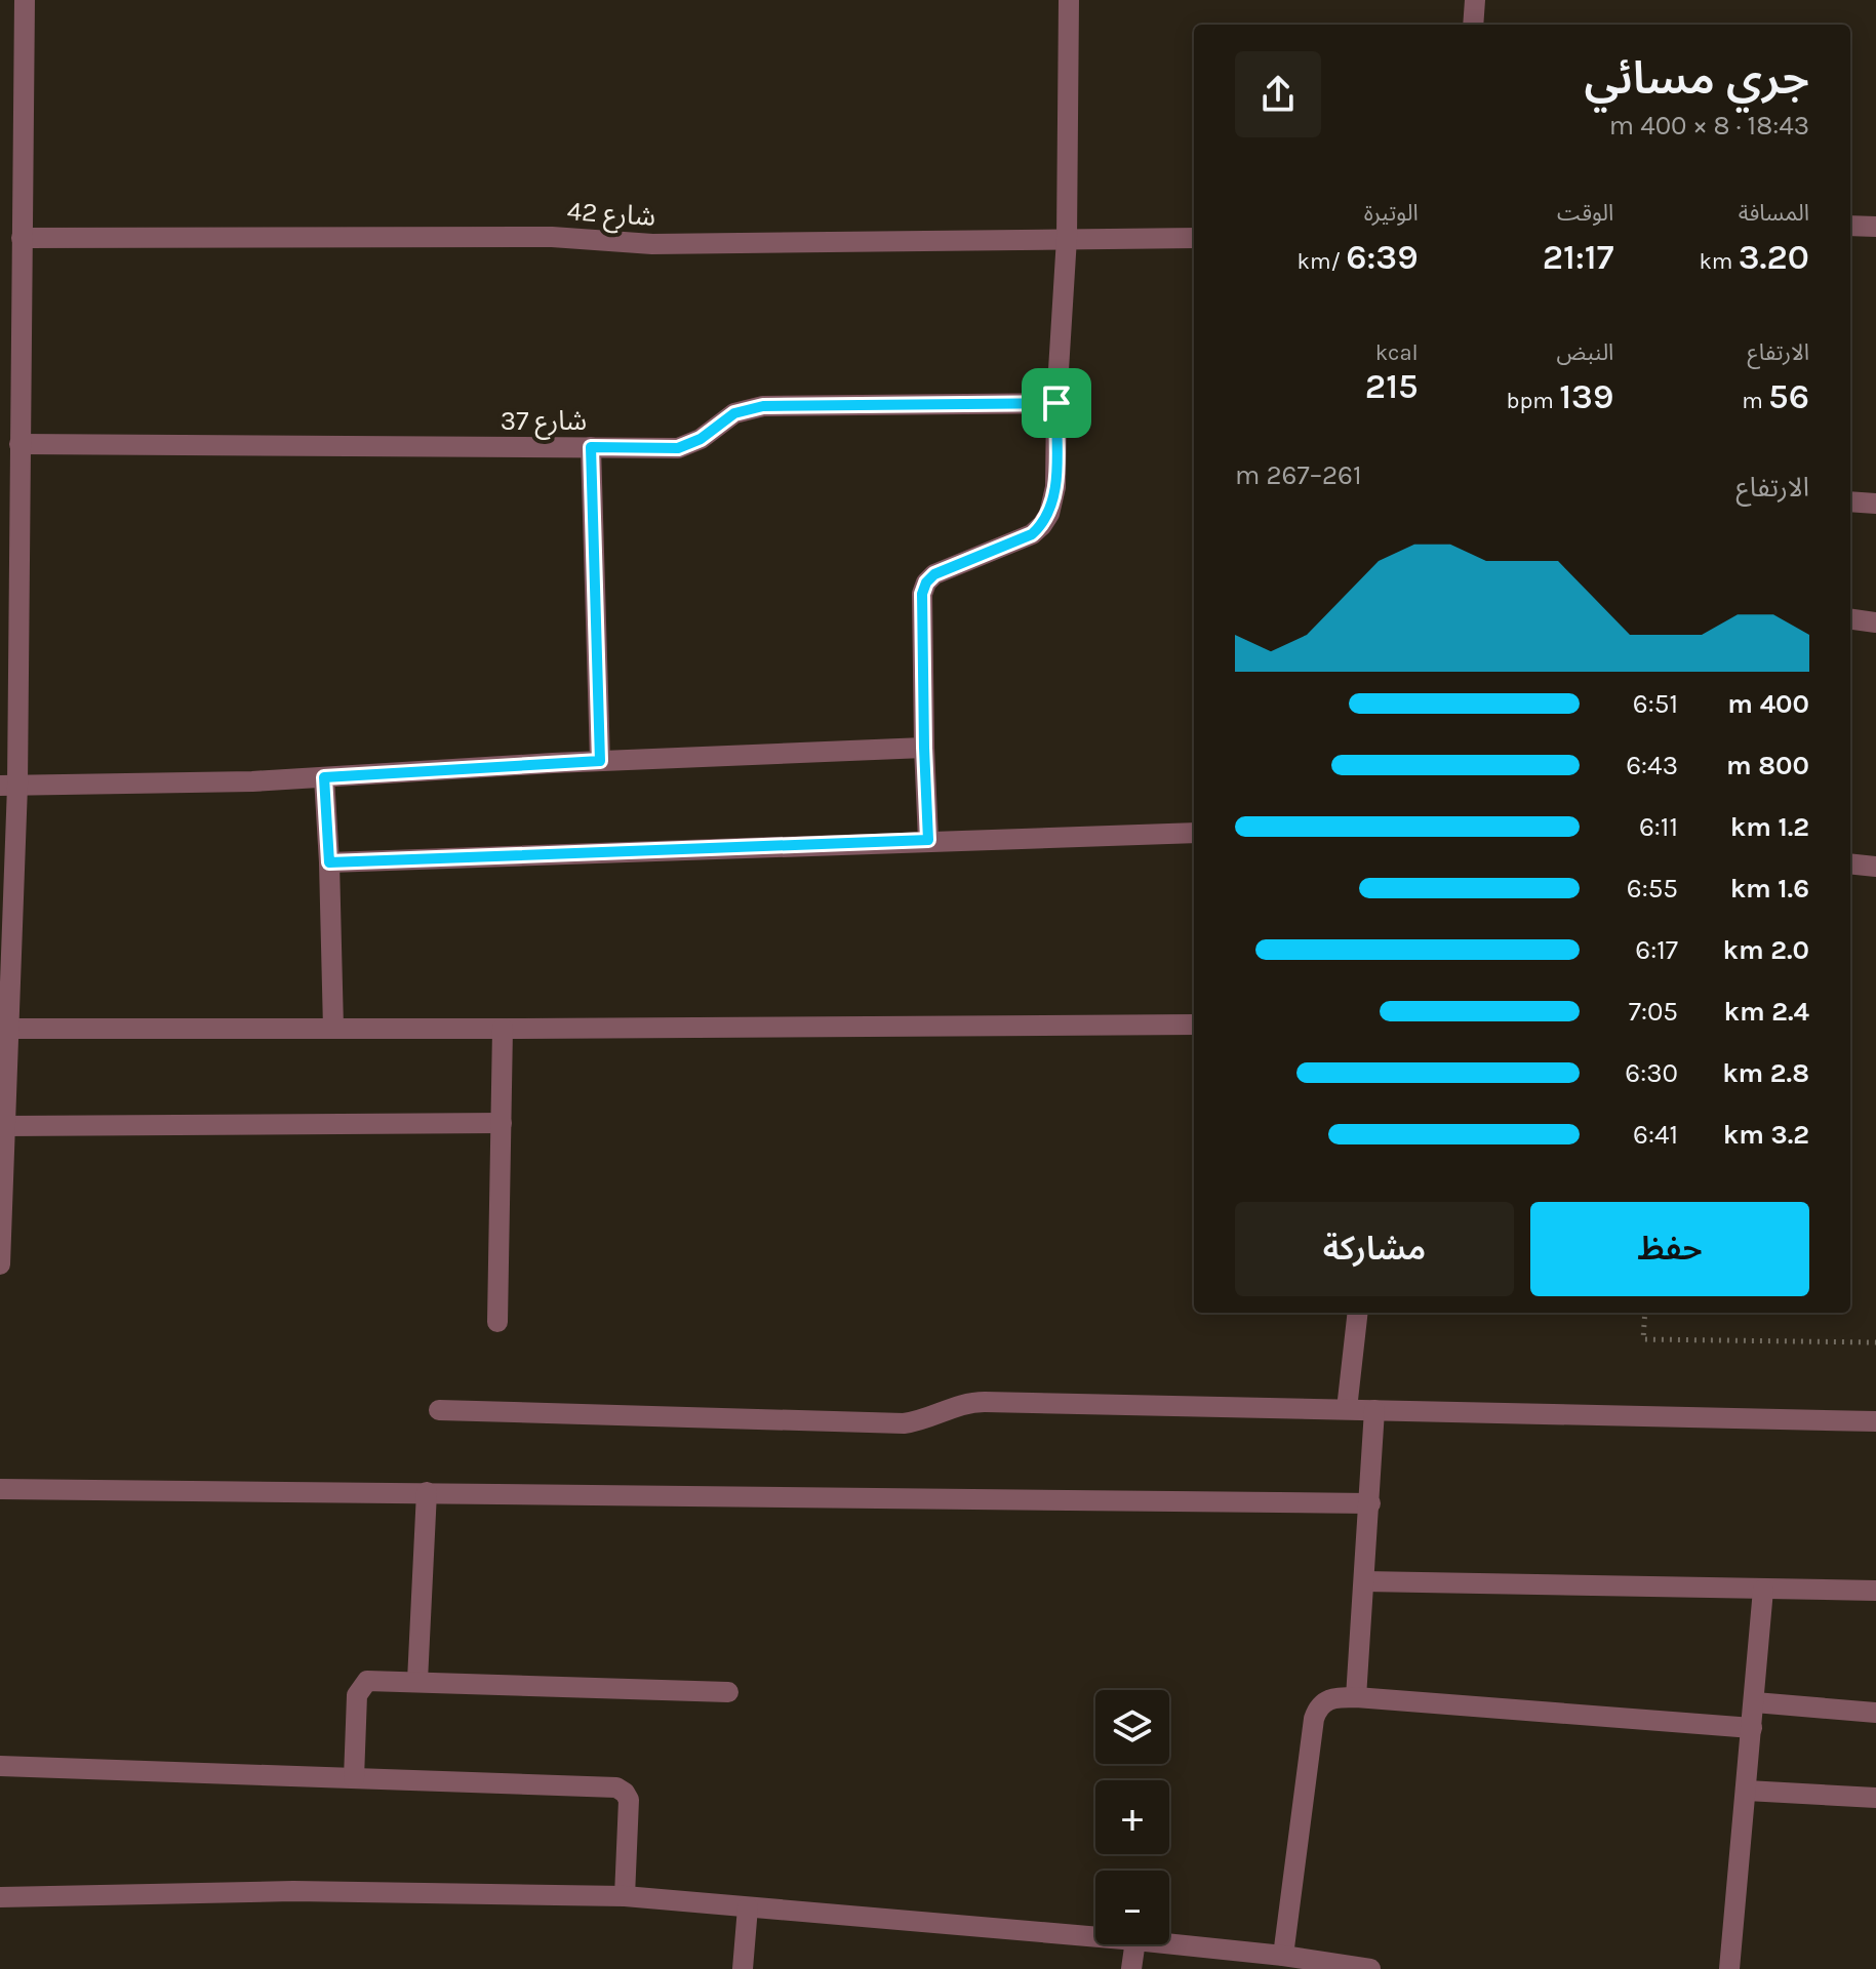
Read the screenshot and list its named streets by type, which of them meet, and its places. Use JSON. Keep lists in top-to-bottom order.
{
  "streets": {
    "street": ["شارع 42", "شارع 37"]
  },
  "page": {
    "heading": ["جري مسائي", "18:43 · 8 × 400 m"],
    "stats": [
      ["المسافة", "3.20 km"],
      ["الوقت", "21:17"],
      ["الوتيرة", "6:39 /km"],
      ["الارتفاع", "56 m"],
      ["النبض", "139 bpm"],
      ["kcal", "215"]
    ],
    "chart": ["الارتفاع", "261–267 m"],
    "list": [
      {
        "name": "400 m",
        "note": "6:51"
      },
      {
        "name": "800 m",
        "note": "6:43"
      },
      {
        "name": "1.2 km",
        "note": "6:11"
      },
      {
        "name": "1.6 km",
        "note": "6:55"
      },
      {
        "name": "2.0 km",
        "note": "6:17"
      },
      {
        "name": "2.4 km",
        "note": "7:05"
      },
      {
        "name": "2.8 km",
        "note": "6:30"
      },
      {
        "name": "3.2 km",
        "note": "6:41"
      }
    ],
    "buttons": ["حفظ", "مشاركة"],
    "map_buttons": ["+", "−"]
  }
}
